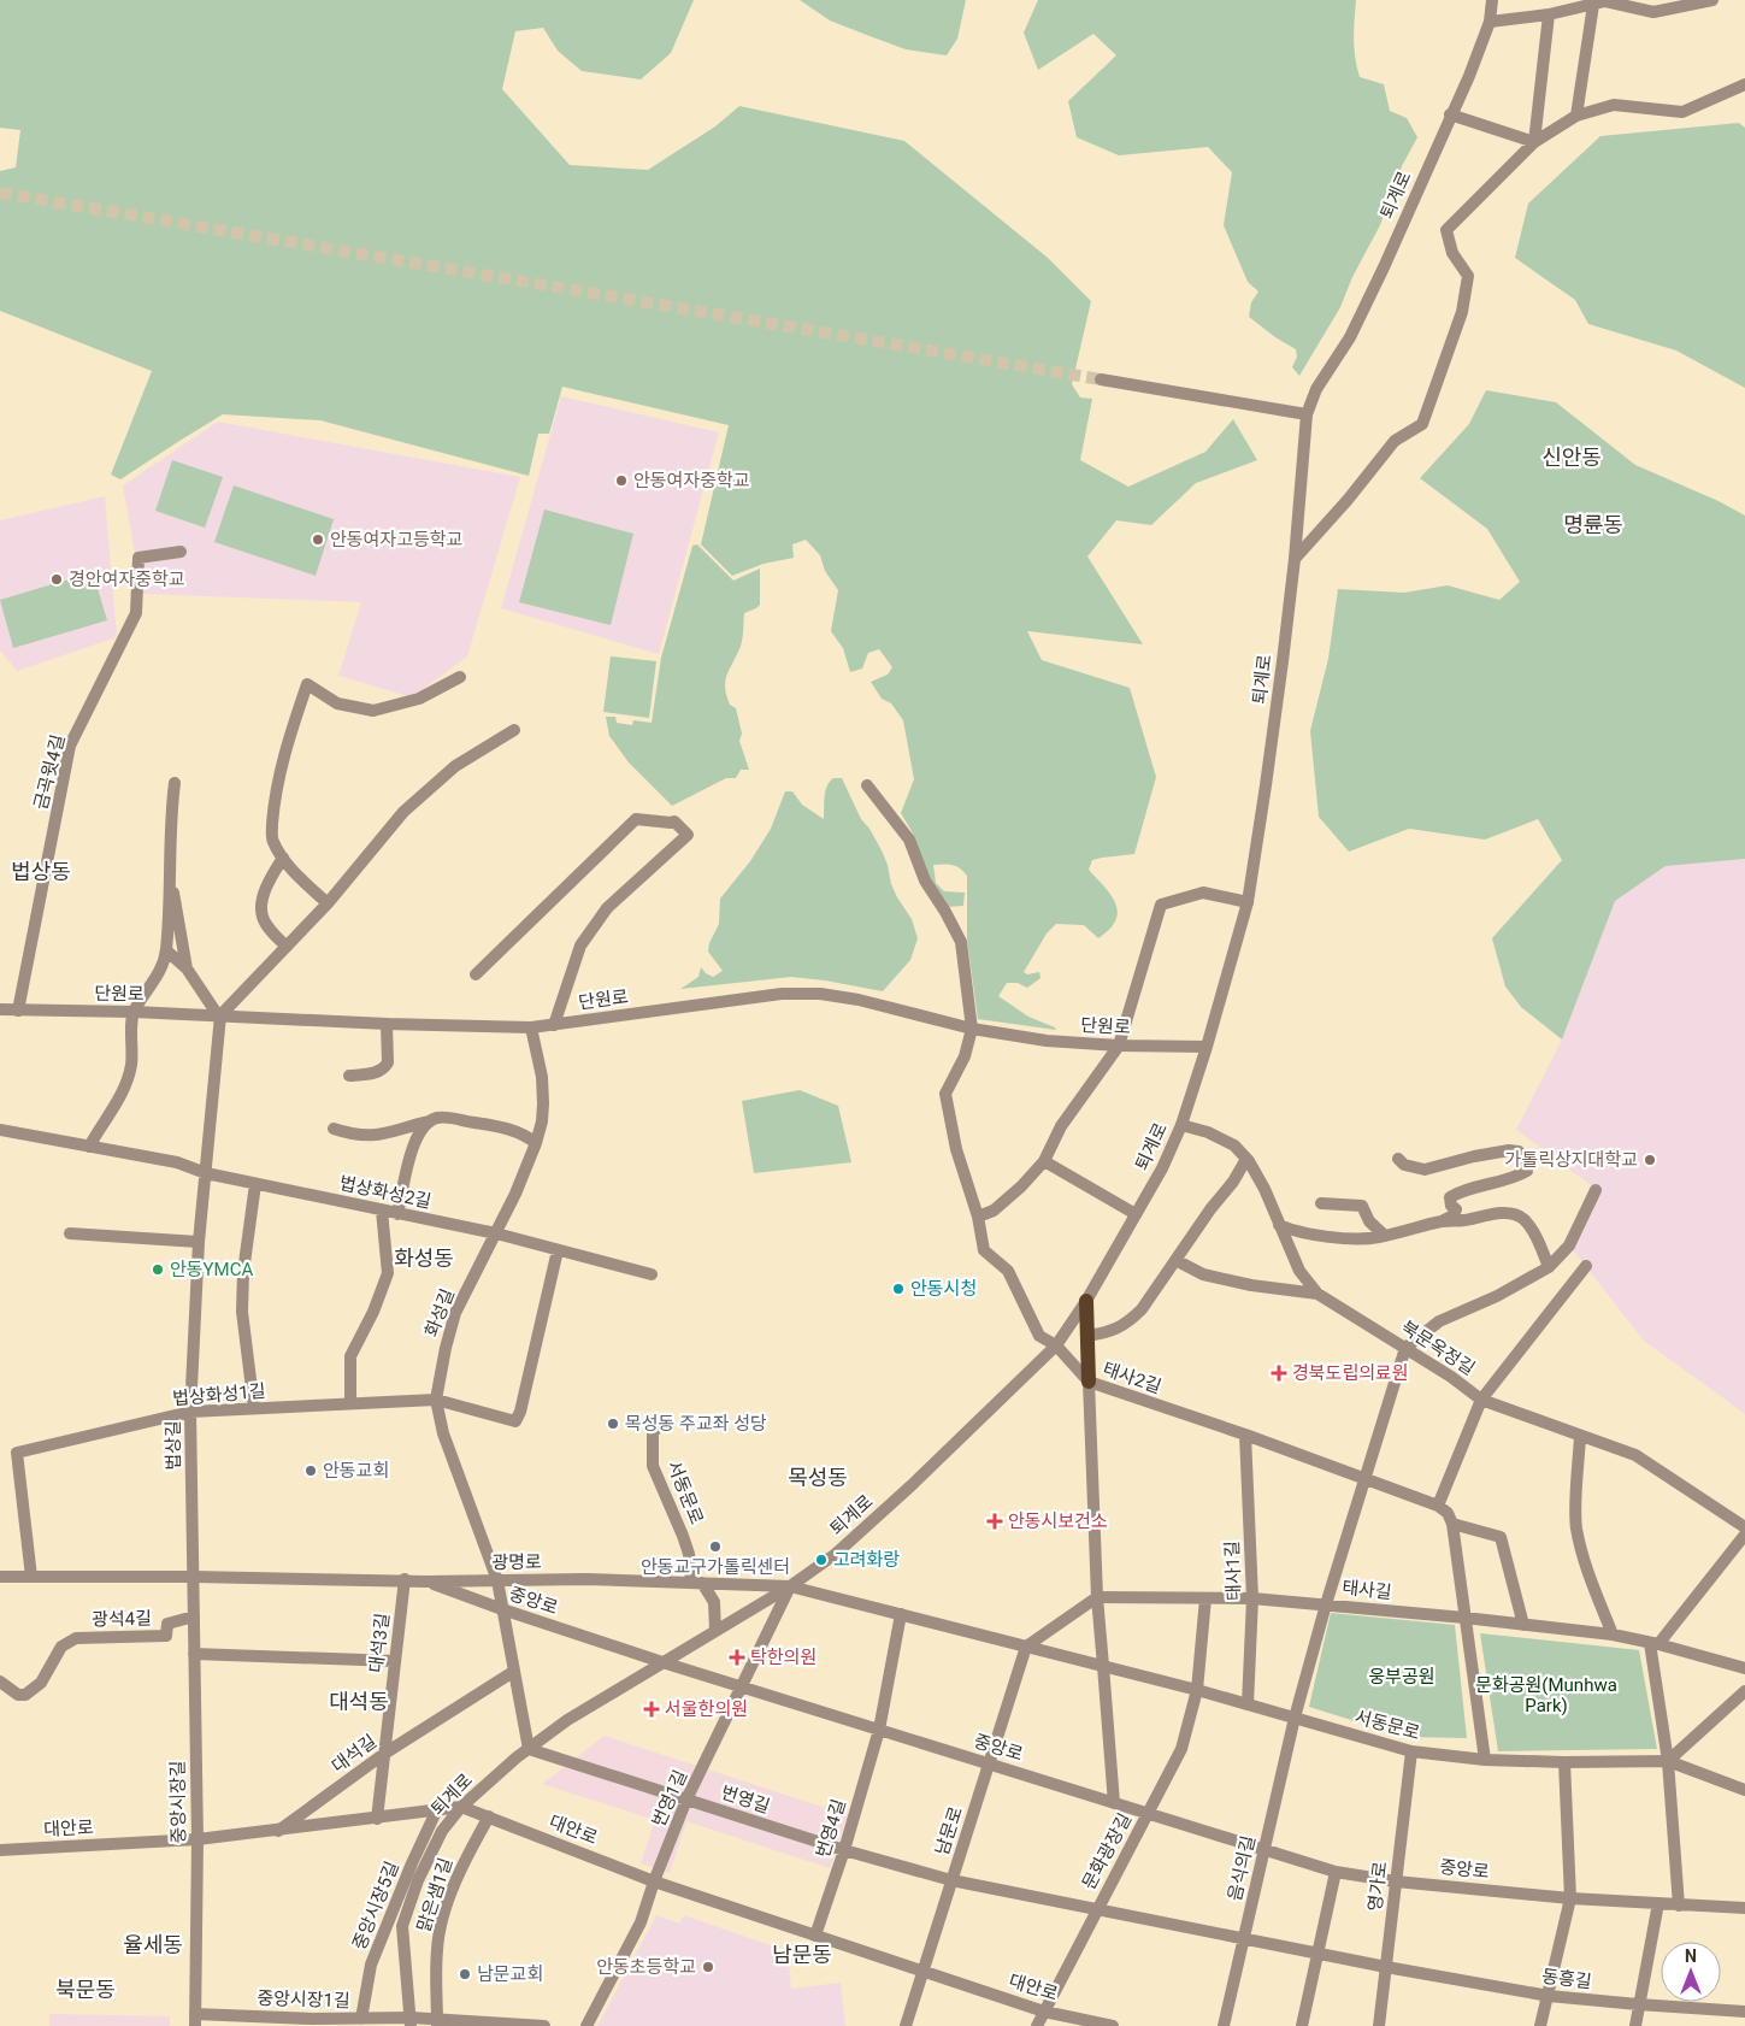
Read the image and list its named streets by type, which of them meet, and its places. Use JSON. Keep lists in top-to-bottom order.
{
  "streets": {
    "street": [
      "퇴계로",
      "금곡윗4길",
      "단원로",
      "법상화성2길",
      "화성길",
      "북문옥정길",
      "태사2길",
      "법상화성1길",
      "법상길",
      "서동문로",
      "광명로",
      "태사1길",
      "태사길",
      "중앙로",
      "광석4길",
      "대석3길",
      "대석길",
      "번영1길",
      "번영길",
      "중앙시장길",
      "대안로",
      "번영4길",
      "남문로",
      "문화광장길",
      "음식의길",
      "영가로",
      "맑은샘1길",
      "중앙시장5길",
      "동흥길",
      "중앙시장1길"
    ]
  },
  "crossings": [
    ["퇴계로", "단원로"],
    ["퇴계로", "화성길"],
    ["퇴계로", "북문옥정길"],
    ["퇴계로", "서동문로"],
    ["퇴계로", "광명로"],
    ["퇴계로", "중앙로"],
    ["퇴계로", "번영1길"],
    ["퇴계로", "번영길"],
    ["퇴계로", "대안로"],
    ["퇴계로", "중앙시장1길"],
    ["금곡윗4길", "단원로"],
    ["단원로", "화성길"],
    ["단원로", "법상길"],
    ["법상화성2길", "화성길"],
    ["법상화성2길", "법상화성1길"],
    ["법상화성2길", "법상길"],
    ["화성길", "법상화성1길"],
    ["화성길", "광명로"],
    ["화성길", "중앙로"],
    ["화성길", "대석길"],
    ["화성길", "번영길"],
    ["태사2길", "서동문로"],
    ["태사2길", "태사1길"],
    ["태사2길", "태사길"],
    ["태사2길", "중앙로"],
    ["태사2길", "음식의길"],
    ["법상화성1길", "법상길"],
    ["법상화성1길", "광명로"],
    ["법상길", "광명로"],
    ["법상길", "중앙시장길"],
    ["서동문로", "광명로"],
    ["서동문로", "태사1길"],
    ["서동문로", "남문로"],
    ["서동문로", "문화광장길"],
    ["서동문로", "음식의길"],
    ["서동문로", "영가로"],
    ["광명로", "중앙로"],
    ["광명로", "대석3길"],
    ["광명로", "번영1길"],
    ["광명로", "중앙시장길"],
    ["광명로", "남문로"],
    ["태사1길", "태사길"],
    ["태사길", "음식의길"],
    ["중앙로", "번영1길"],
    ["중앙로", "번영4길"],
    ["중앙로", "남문로"],
    ["중앙로", "문화광장길"],
    ["중앙로", "음식의길"],
    ["중앙로", "영가로"],
    ["광석4길", "중앙시장길"],
    ["대석3길", "대석길"],
    ["대석3길", "대안로"],
    ["대석길", "대안로"],
    ["번영1길", "번영길"],
    ["번영1길", "대안로"],
    ["번영길", "번영4길"],
    ["번영길", "남문로"],
    ["번영길", "문화광장길"],
    ["번영길", "동흥길"],
    ["중앙시장길", "대안로"],
    ["중앙시장길", "중앙시장1길"],
    ["대안로", "번영4길"],
    ["대안로", "남문로"],
    ["대안로", "문화광장길"],
    ["대안로", "맑은샘1길"],
    ["대안로", "중앙시장5길"],
    ["문화광장길", "동흥길"],
    ["음식의길", "동흥길"],
    ["영가로", "동흥길"],
    ["맑은샘1길", "중앙시장1길"],
    ["중앙시장5길", "중앙시장1길"]
  ],
  "districts": [
    "신안동",
    "명륜동",
    "법상동",
    "화성동",
    "목성동",
    "대석동",
    "율세동",
    "남문동",
    "북문동"
  ],
  "parks": ["웅부공원", "문화공원(Munhwa Park)"],
  "places": {
    "other": [
      "안동여자중학교",
      "안동여자고등학교",
      "경안여자중학교",
      "가톨릭상지대학교",
      "안동YMCA",
      "안동시청",
      "목성동 주교좌 성당",
      "안동교회",
      "안동교구가톨릭센터",
      "고려화랑",
      "안동초등학교",
      "남문교회"
    ],
    "health": [
      "경북도립의료원",
      "안동시보건소",
      "탁한의원",
      "서울한의원"
    ]
  },
  "north": "top"
}
